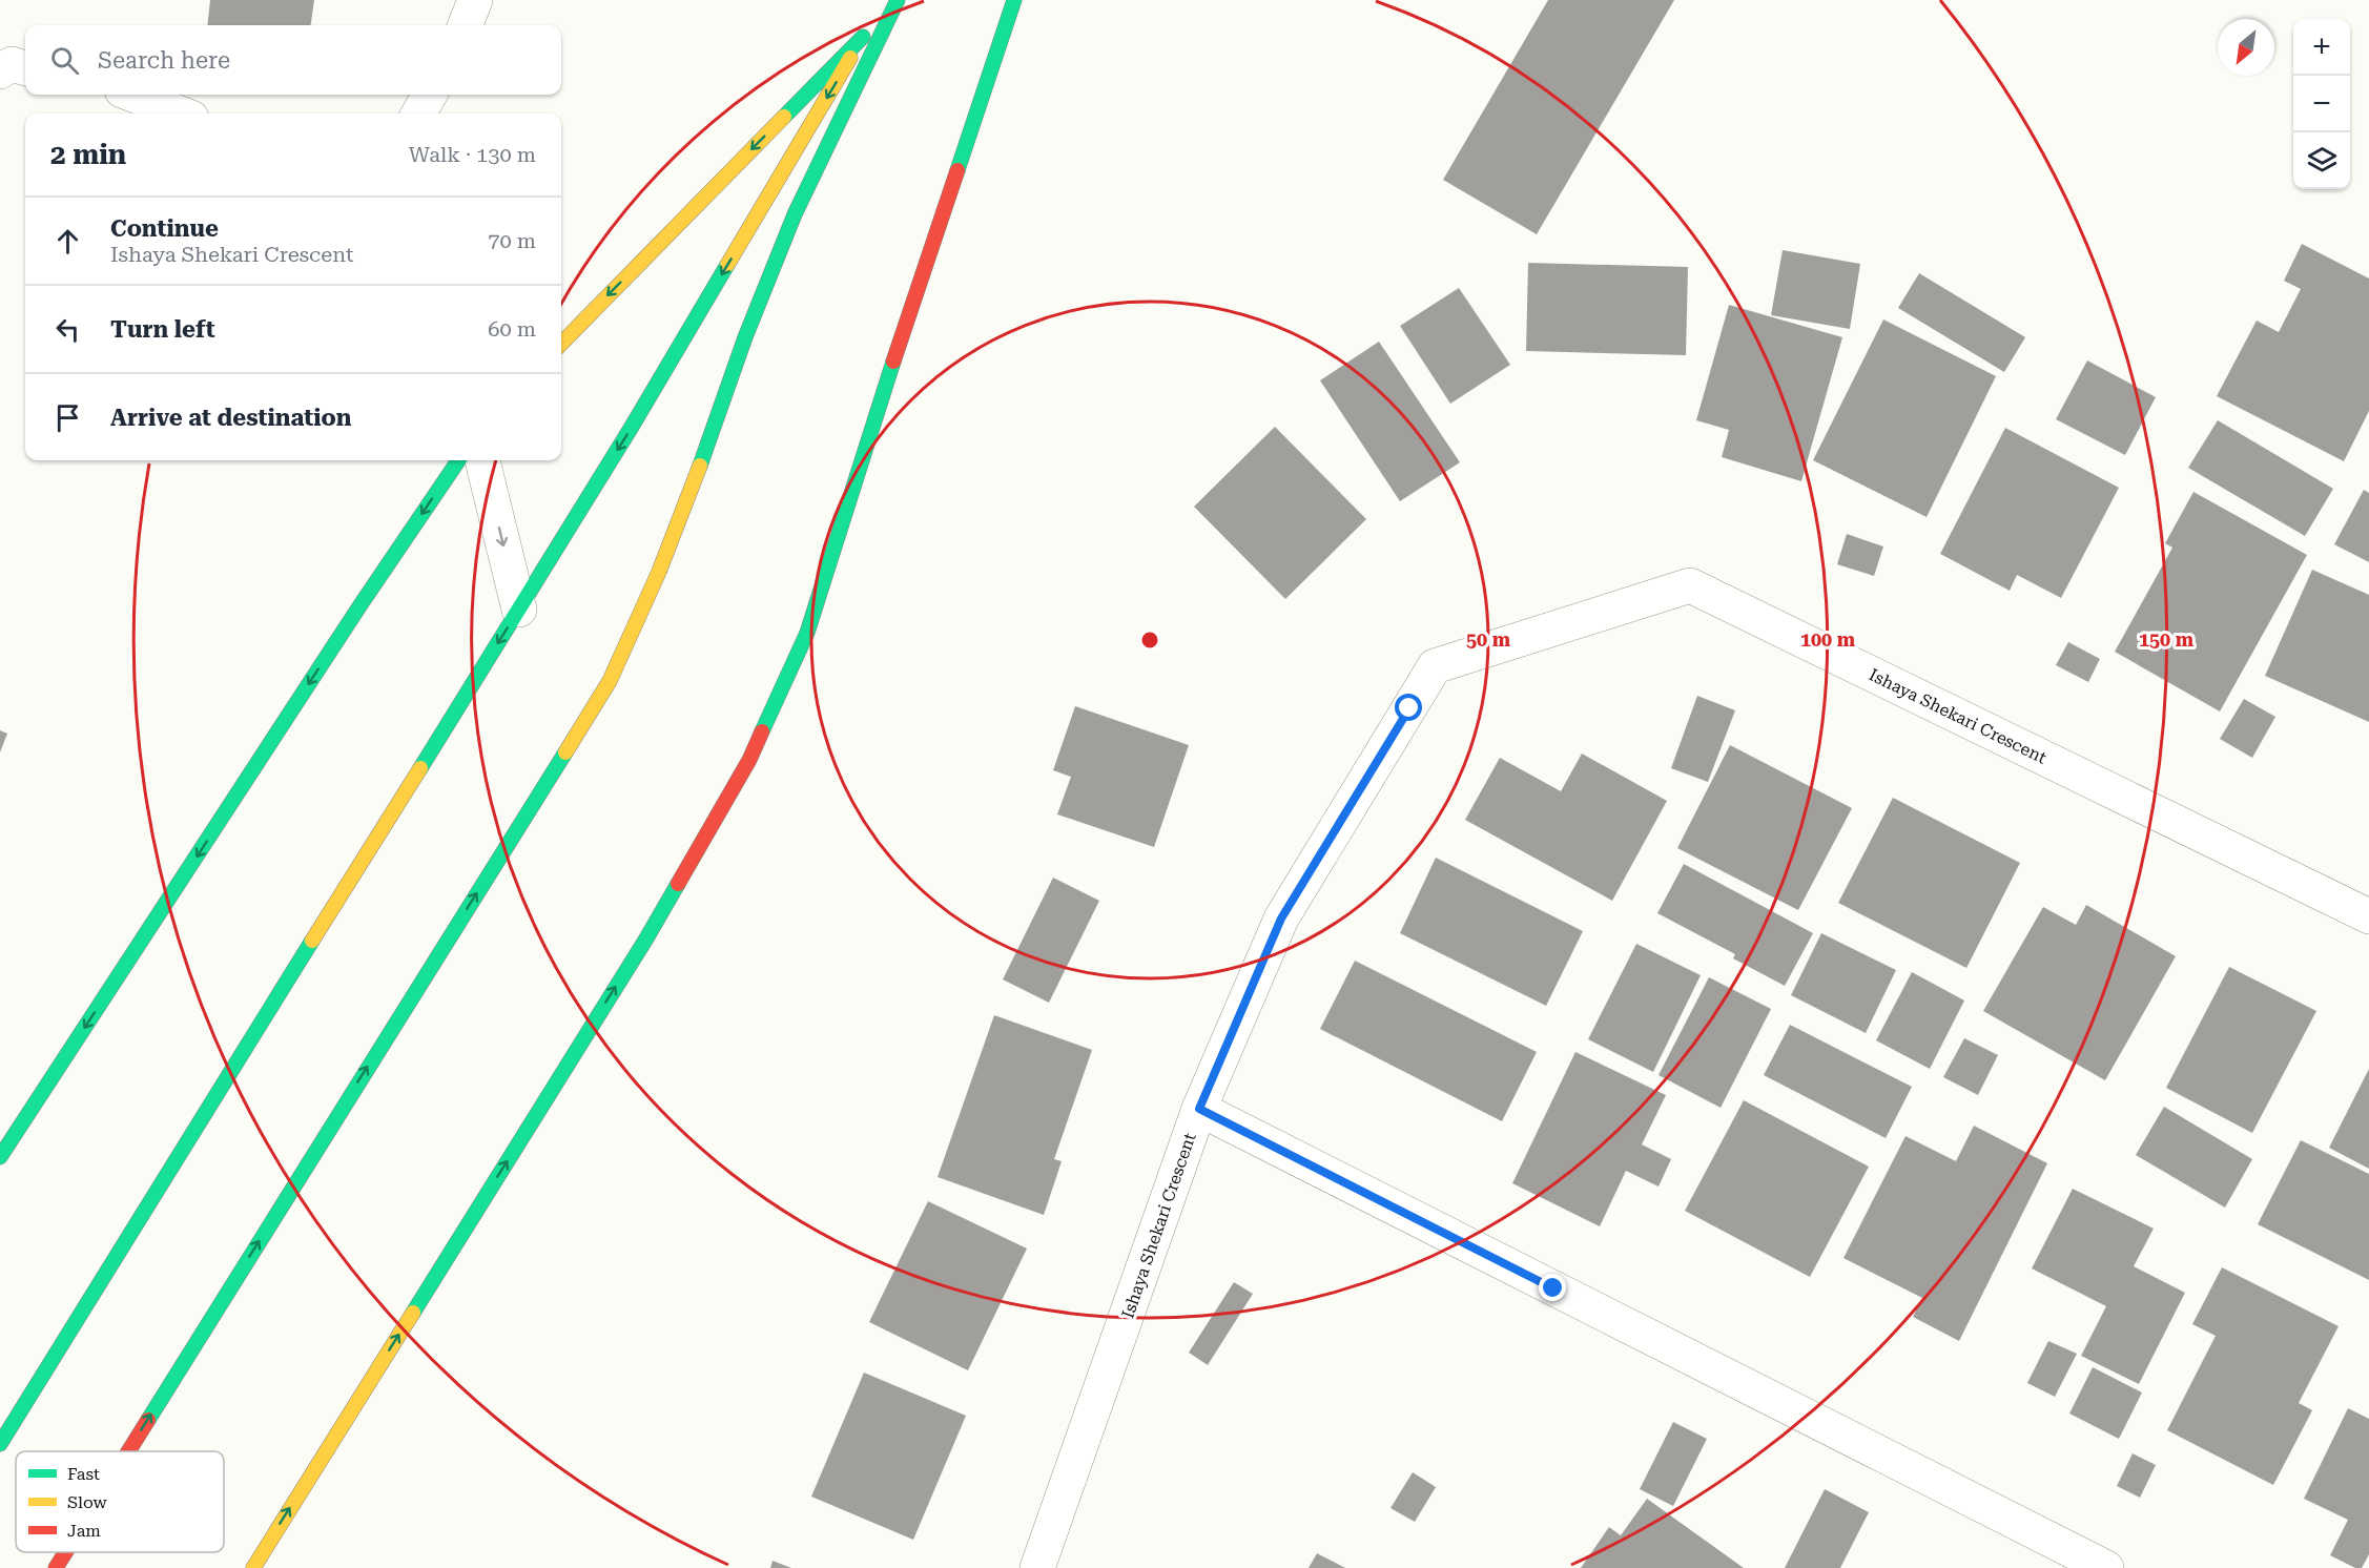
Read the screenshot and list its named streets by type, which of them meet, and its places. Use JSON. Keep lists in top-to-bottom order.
{
  "streets": {
    "street": ["Ishaya Shekari Crescent"]
  },
  "legend": ["Fast", "Slow", "Jam"],
  "north": "bottom left",
  "page": {
    "map_buttons": ["+", "−"],
    "search": "Search here",
    "heading": ["2 min", "Walk · 130 m"],
    "list": [
      ["Continue", "Ishaya Shekari Crescent", "70 m"],
      ["Turn left", "60 m"],
      "Arrive at destination"
    ]
  },
  "rings": ["50 m", "100 m", "150 m"]
}
